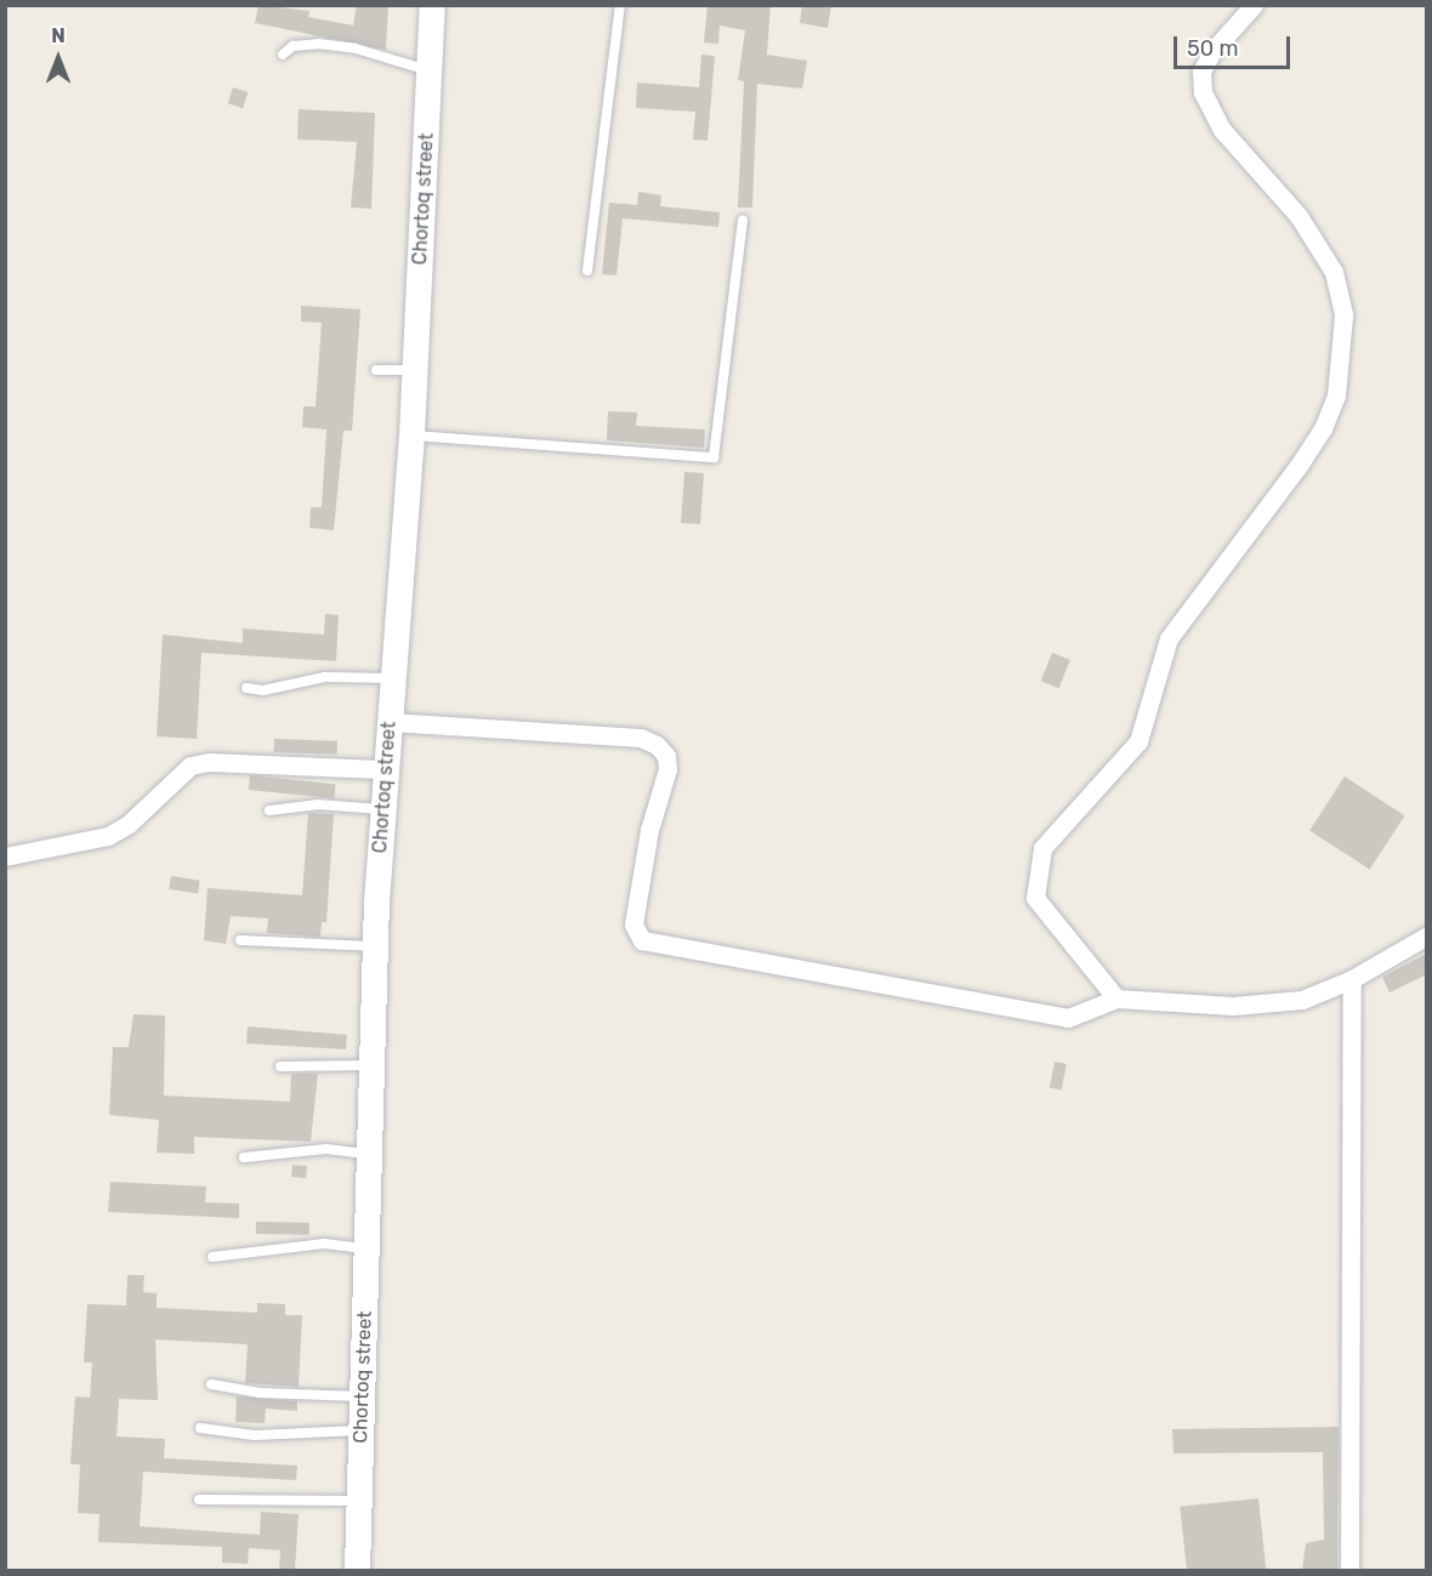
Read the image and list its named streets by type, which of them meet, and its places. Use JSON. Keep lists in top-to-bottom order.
{
  "streets": {
    "main road": ["Chortoq street"]
  },
  "scale_bar": "50 m",
  "north": "top"
}
